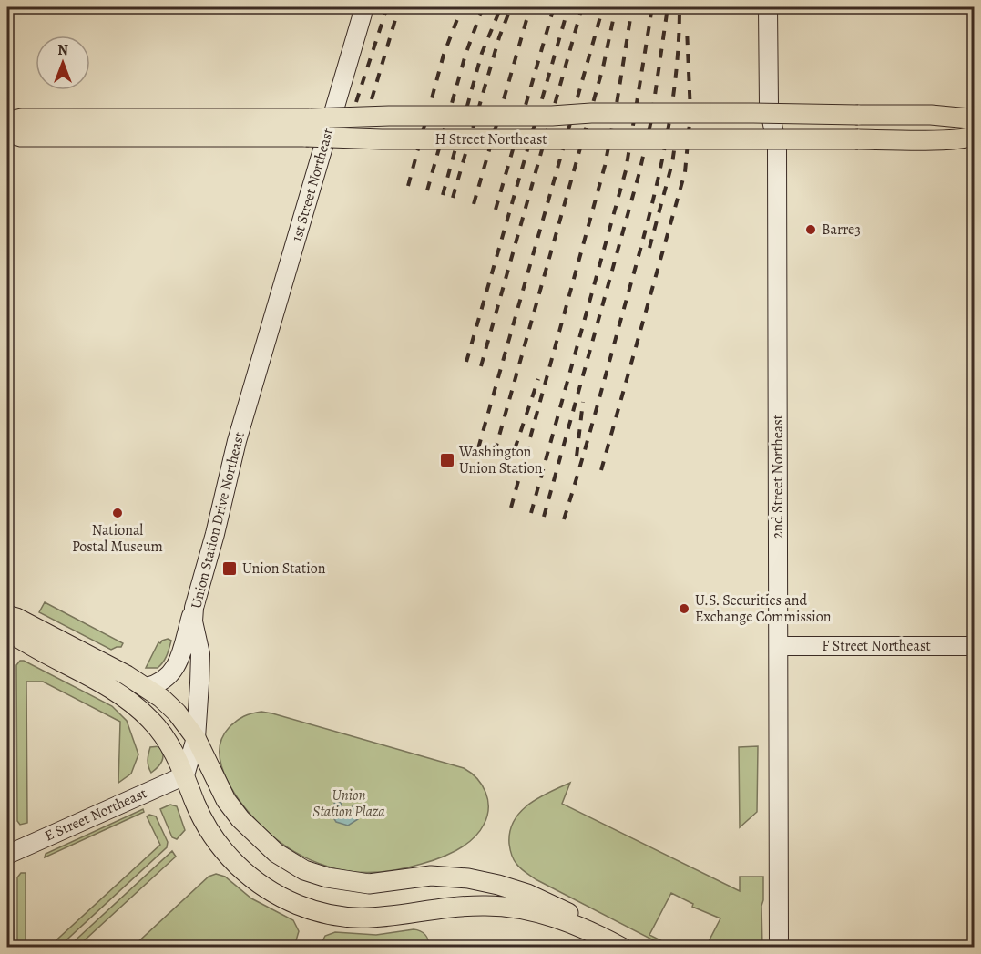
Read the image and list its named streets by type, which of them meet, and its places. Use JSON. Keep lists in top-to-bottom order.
{
  "streets": {
    "main road": ["H Street Northeast"],
    "street": [
      "1st Street Northeast",
      "2nd Street Northeast",
      "Union Station Drive Northeast",
      "F Street Northeast",
      "E Street Northeast"
    ]
  },
  "crossings": [
    ["1st Street Northeast", "Union Station Drive Northeast"],
    ["2nd Street Northeast", "F Street Northeast"],
    ["Union Station Drive Northeast", "E Street Northeast"]
  ],
  "parks": ["Union Station Plaza"],
  "places": {
    "other": ["Barre3", "National Postal Museum", "U.S. Securities and Exchange Commission"],
    "transit": ["Washington Union Station", "Union Station"]
  },
  "north": "top"
}
